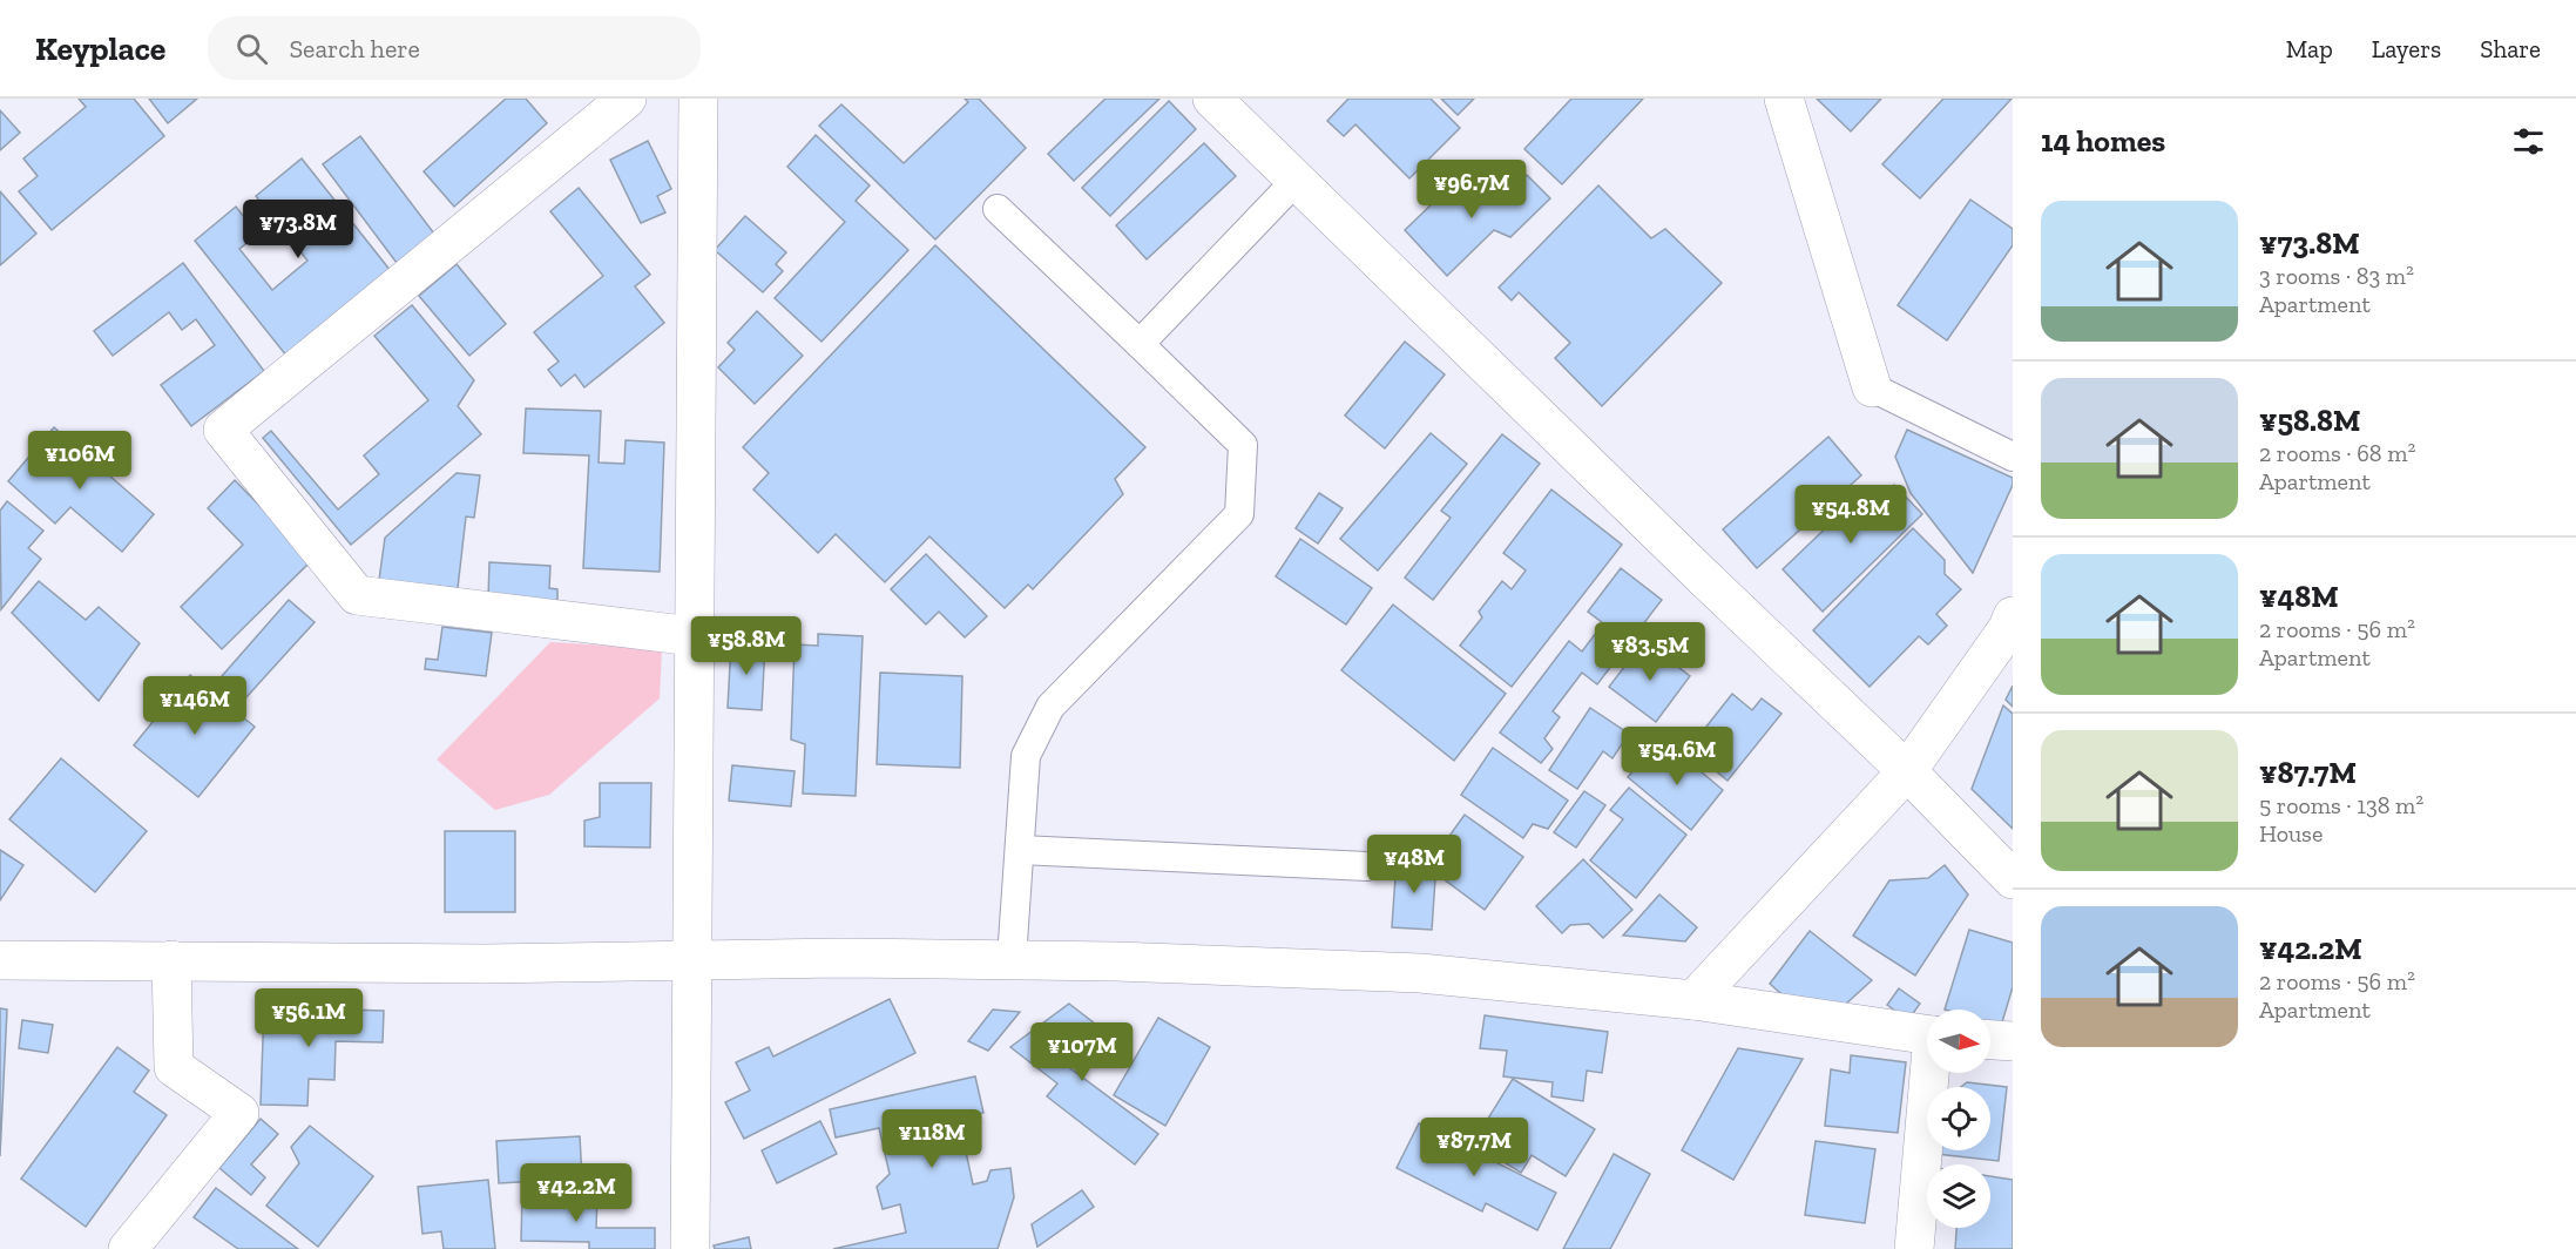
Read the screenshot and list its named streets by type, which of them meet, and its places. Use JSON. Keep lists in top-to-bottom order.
{
  "north": "right",
  "page": {
    "header": "Keyplace",
    "search": "Search here",
    "nav": ["Map", "Layers", "Share"],
    "heading": "14 homes",
    "price": [
      "¥96.7M",
      "¥73.8M",
      "¥106M",
      "¥54.8M",
      "¥58.8M",
      "¥83.5M",
      "¥146M",
      "¥54.6M",
      "¥48M",
      "¥56.1M",
      "¥107M",
      "¥118M",
      "¥87.7M",
      "¥42.2M"
    ],
    "list": [
      {
        "name": "¥73.8M",
        "note": "3 rooms · 83 m² · Apartment"
      },
      {
        "name": "¥58.8M",
        "note": "2 rooms · 68 m² · Apartment"
      },
      {
        "name": "¥48M",
        "note": "2 rooms · 56 m² · Apartment"
      },
      {
        "name": "¥87.7M",
        "note": "5 rooms · 138 m² · House"
      },
      {
        "name": "¥42.2M",
        "note": "2 rooms · 56 m² · Apartment"
      }
    ]
  }
}
